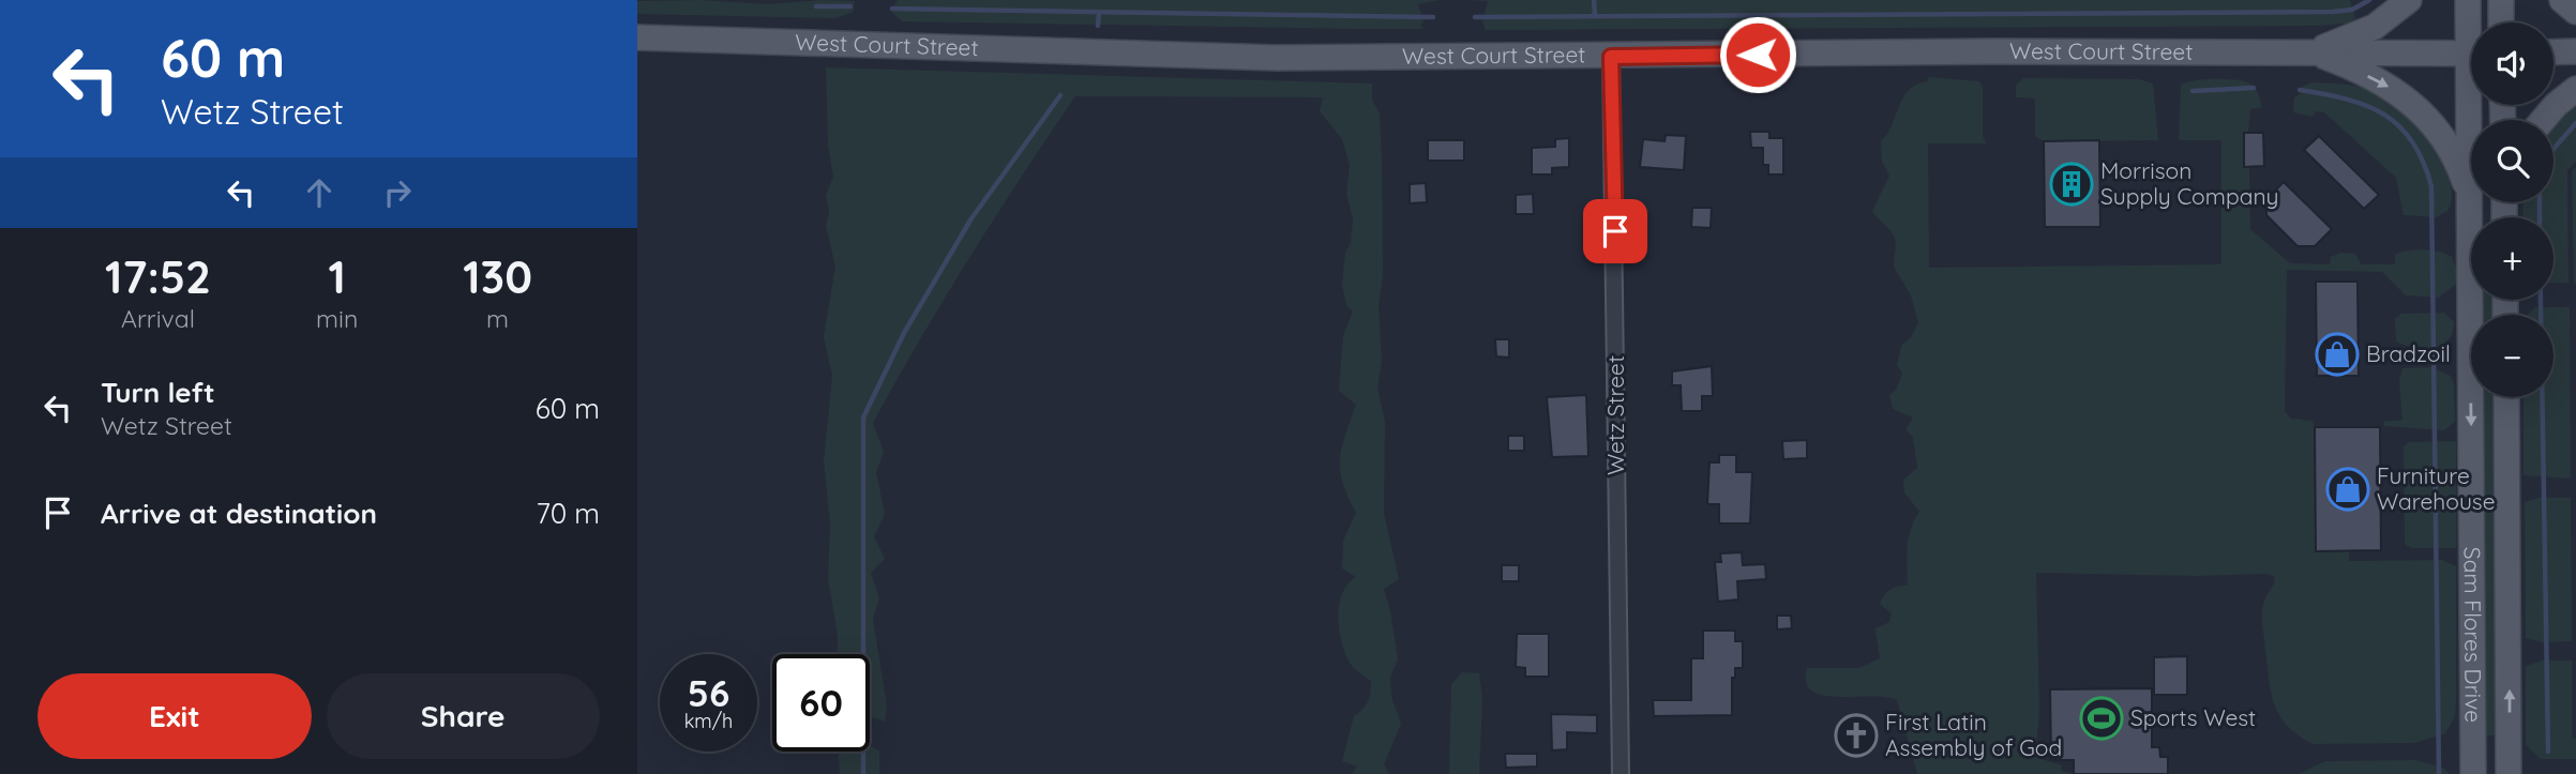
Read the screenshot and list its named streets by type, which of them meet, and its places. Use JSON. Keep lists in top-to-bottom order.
{
  "streets": {
    "main road": ["West Court Street", "Sam Flores Drive"],
    "street": ["Wetz Street"]
  },
  "crossings": [
    ["West Court Street", "Wetz Street"]
  ],
  "places": {
    "building": ["Morrison Supply Company"],
    "shop": ["Bradzoil", "Furniture Warehouse"],
    "sports": ["Sports West"],
    "church": ["First Latin Assembly of God"]
  },
  "page": {
    "turn": ["60 m", "Wetz Street"],
    "map_buttons": ["+", "−"],
    "eta": [
      "17:52",
      "Arrival",
      "1",
      "min",
      "130",
      "m"
    ],
    "list": [
      {
        "name": "Turn left",
        "note": "Wetz Street",
        "value": "60 m"
      },
      {
        "name": "Arrive at destination",
        "value": "70 m"
      }
    ],
    "speed": "56 km/h",
    "limit": "60",
    "buttons": ["Exit", "Share"]
  }
}
